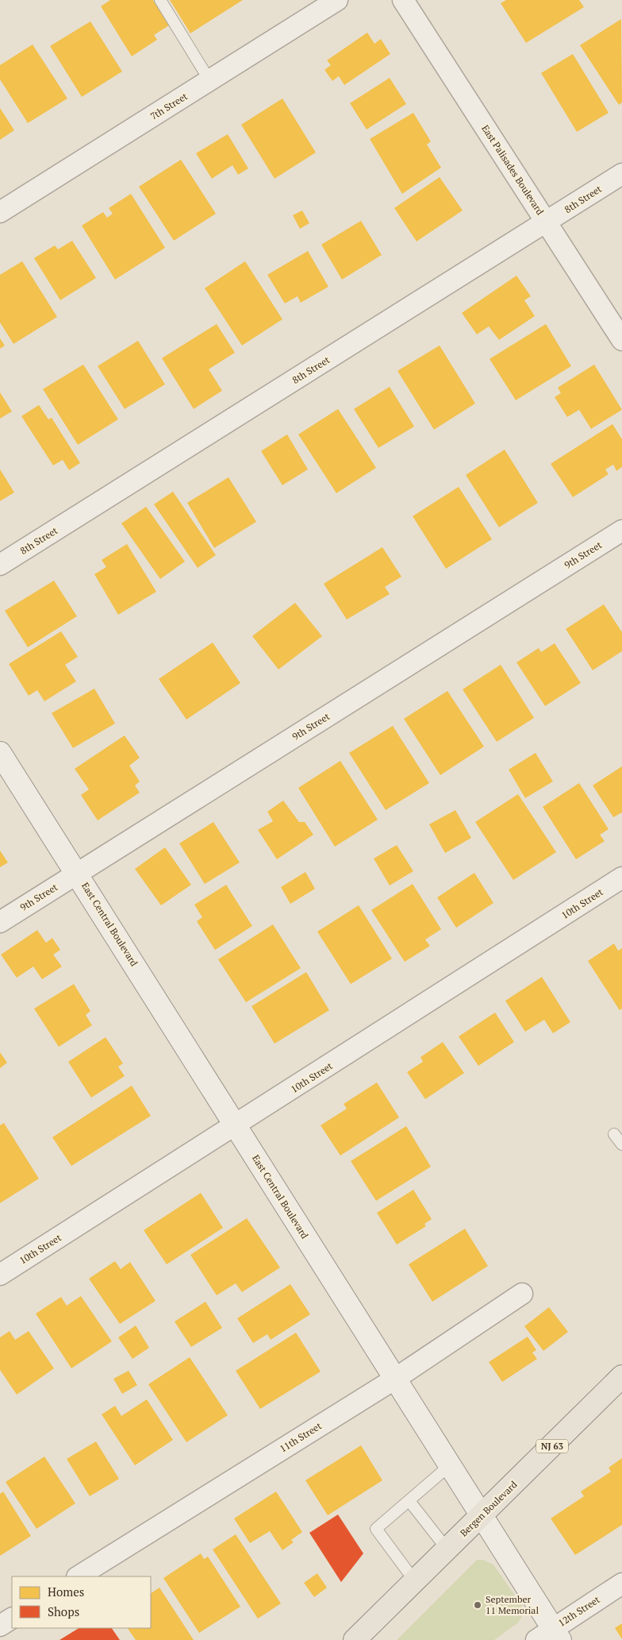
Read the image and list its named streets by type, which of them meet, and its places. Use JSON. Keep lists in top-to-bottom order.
{
  "streets": {
    "main road": ["East Central Boulevard", "NJ 63", "Bergen Boulevard"],
    "street": [
      "7th Street",
      "East Palisades Boulevard",
      "8th Street",
      "9th Street",
      "10th Street",
      "11th Street",
      "12th Street"
    ]
  },
  "crossings": [
    ["East Palisades Boulevard", "8th Street"],
    ["9th Street", "East Central Boulevard"],
    ["10th Street", "East Central Boulevard"],
    ["East Central Boulevard", "11th Street"],
    ["East Central Boulevard", "Bergen Boulevard"],
    ["East Central Boulevard", "12th Street"]
  ],
  "places": ["September 11 Memorial"],
  "legend": ["Homes", "Shops"]
}
